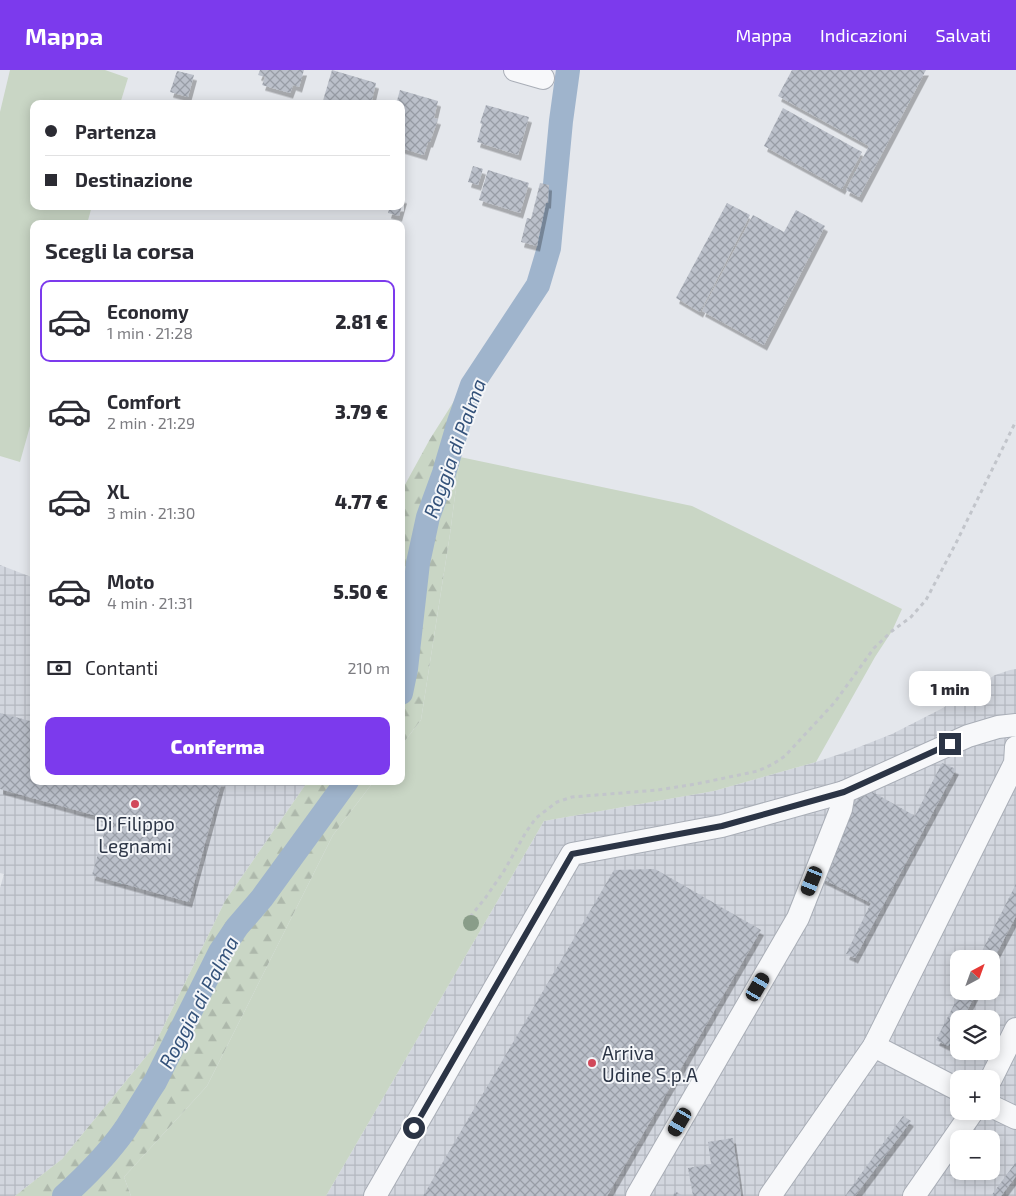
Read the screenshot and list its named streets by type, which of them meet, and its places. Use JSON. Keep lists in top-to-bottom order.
{
  "water": ["Roggia di Palma"],
  "places": ["Di Filippo Legnami", "Arriva Udine S.p.A"],
  "north": "top right",
  "page": {
    "header": "Mappa",
    "nav": ["Mappa", "Indicazioni", "Salvati"],
    "banner": ["Partenza", "Destinazione"],
    "heading": "Scegli la corsa",
    "list": [
      {
        "name": "Economy",
        "note": "1 min · 21:28",
        "value": "2.81 €"
      },
      {
        "name": "Comfort",
        "note": "2 min · 21:29",
        "value": "3.79 €"
      },
      {
        "name": "XL",
        "note": "3 min · 21:30",
        "value": "4.77 €"
      },
      {
        "name": "Moto",
        "note": "4 min · 21:31",
        "value": "5.50 €"
      }
    ],
    "pay": ["Contanti", "210 m"],
    "bubble": "1 min",
    "buttons": "Conferma",
    "map_buttons": ["+", "−"]
  }
}
